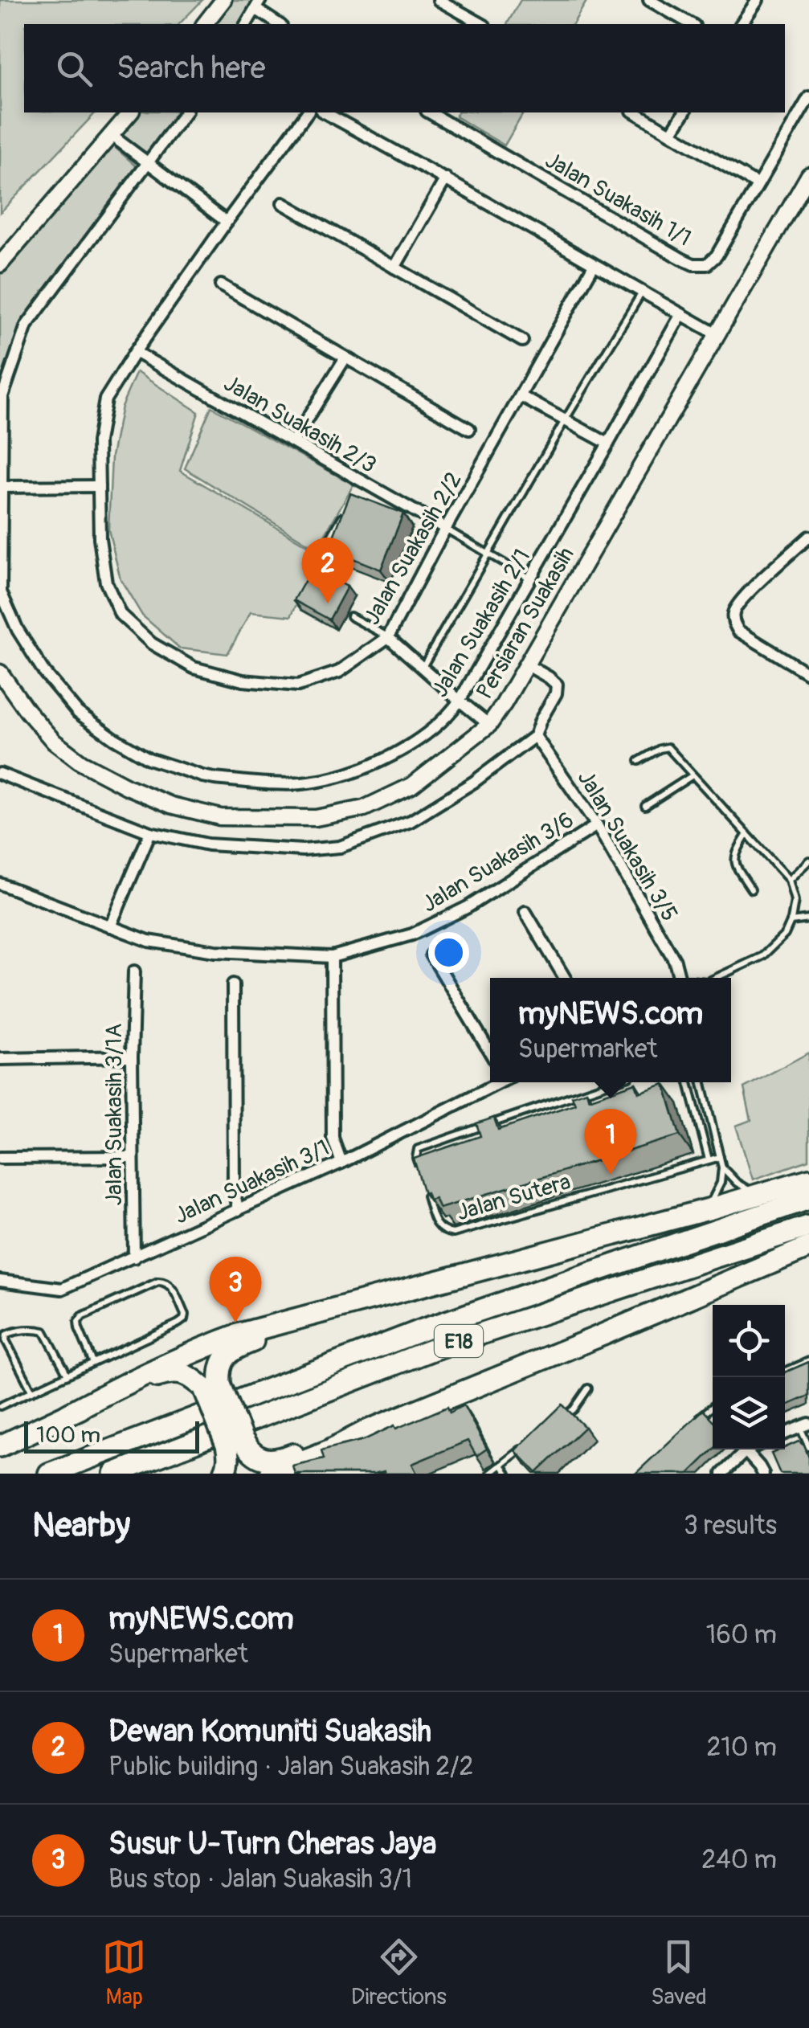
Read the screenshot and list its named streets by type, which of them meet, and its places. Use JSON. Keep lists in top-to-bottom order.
{
  "streets": {
    "highway": ["E18"],
    "street": [
      "Jalan Suakasih 1/1",
      "Jalan Suakasih 2/3",
      "Jalan Suakasih 2/2",
      "Jalan Suakasih 2/1",
      "Persiaran Suakasih",
      "Jalan Suakasih 3/5",
      "Jalan Suakasih 3/6",
      "Jalan Suakasih 3/1A",
      "Jalan Suakasih 3/1"
    ],
    "lane": ["Jalan Sutera"]
  },
  "crossings": [
    ["Jalan Suakasih 2/3", "Jalan Suakasih 2/2"],
    ["Jalan Suakasih 3/5", "Jalan Suakasih 3/6"],
    ["Jalan Suakasih 3/1A", "Jalan Suakasih 3/1"]
  ],
  "scale_bar": "100 m",
  "page": {
    "search": "Search here",
    "pins": ["2", "1", "3"],
    "popup": ["myNEWS.com", "Supermarket"],
    "scale": "100 m",
    "heading": ["Nearby", "3 results"],
    "list": [
      {
        "mark": "1",
        "name": "myNEWS.com",
        "note": "Supermarket",
        "value": "160 m"
      },
      {
        "mark": "2",
        "name": "Dewan Komuniti Suakasih",
        "note": "Public building · Jalan Suakasih 2/2",
        "value": "210 m"
      },
      {
        "mark": "3",
        "name": "Susur U-Turn Cheras Jaya",
        "note": "Bus stop · Jalan Suakasih 3/1",
        "value": "240 m"
      }
    ],
    "nav": ["Map", "Directions", "Saved"]
  }
}
